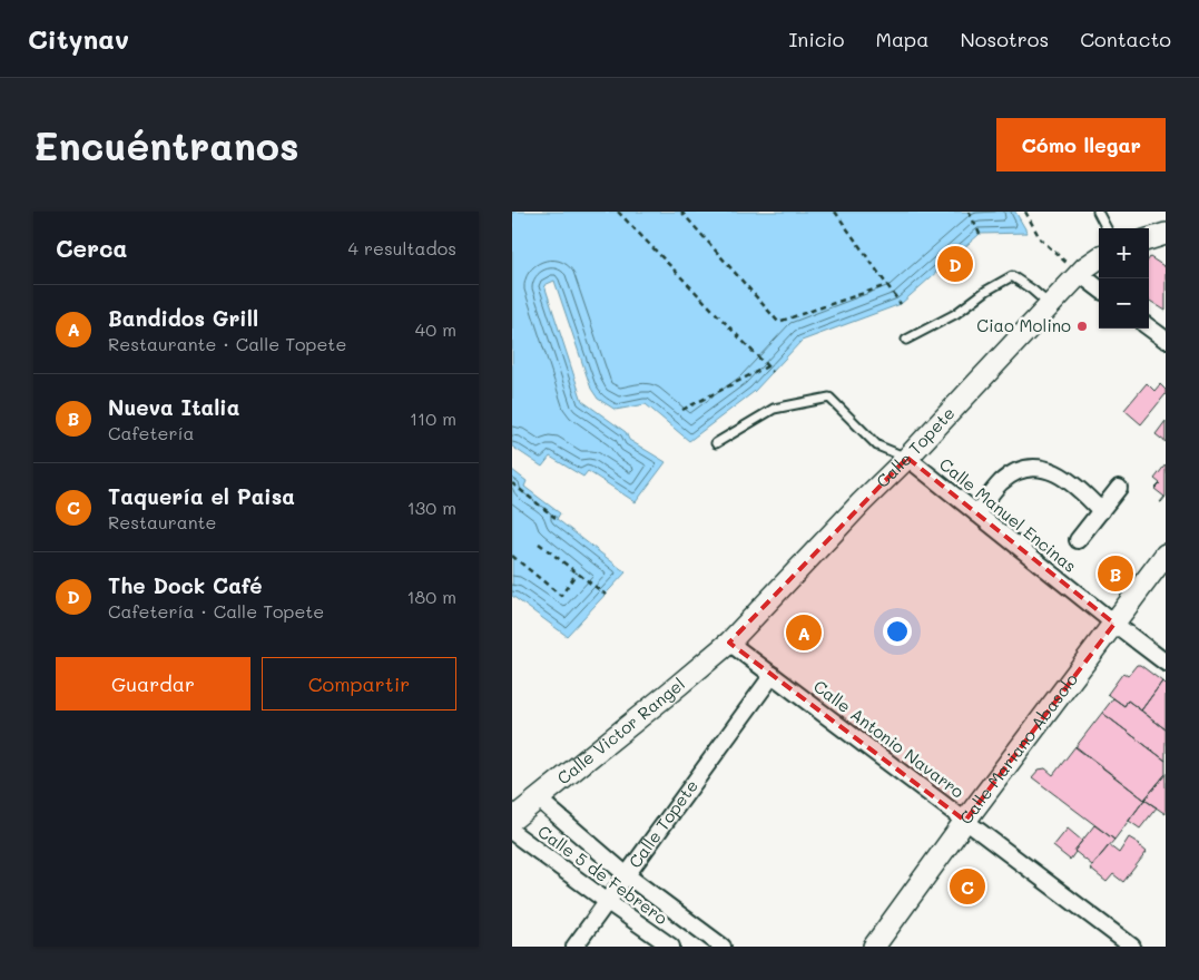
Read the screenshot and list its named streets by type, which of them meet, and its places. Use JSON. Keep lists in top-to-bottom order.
{
  "streets": {
    "street": [
      "Calle Topete",
      "Calle Manuel Encinas",
      "Calle Victor Rangel",
      "Calle Antonio Navarro",
      "Calle Mariano Abasolo",
      "Calle 5 de Febrero"
    ]
  },
  "crossings": [
    ["Calle Topete", "Calle Manuel Encinas"],
    ["Calle Topete", "Calle Victor Rangel"],
    ["Calle Topete", "Calle Antonio Navarro"],
    ["Calle Topete", "Calle 5 de Febrero"],
    ["Calle Manuel Encinas", "Calle Mariano Abasolo"],
    ["Calle Victor Rangel", "Calle Antonio Navarro"],
    ["Calle Victor Rangel", "Calle 5 de Febrero"],
    ["Calle Antonio Navarro", "Calle Mariano Abasolo"]
  ],
  "places": ["Ciao Molino"],
  "page": {
    "header": "Citynav",
    "nav": [
      "Inicio",
      "Mapa",
      "Nosotros",
      "Contacto"
    ],
    "buttons": [
      "Cómo llegar",
      ["Guardar", "Compartir"]
    ],
    "title": "Encuéntranos",
    "heading": ["Cerca", "4 resultados"],
    "map_buttons": ["+", "−"],
    "pins": [
      "D",
      "B",
      "A",
      "C"
    ],
    "list": [
      {
        "mark": "A",
        "name": "Bandidos Grill",
        "note": "Restaurante · Calle Topete",
        "value": "40 m"
      },
      {
        "mark": "B",
        "name": "Nueva Italia",
        "note": "Cafetería",
        "value": "110 m"
      },
      {
        "mark": "C",
        "name": "Taquería el Paisa",
        "note": "Restaurante",
        "value": "130 m"
      },
      {
        "mark": "D",
        "name": "The Dock Café",
        "note": "Cafetería · Calle Topete",
        "value": "180 m"
      }
    ]
  }
}
